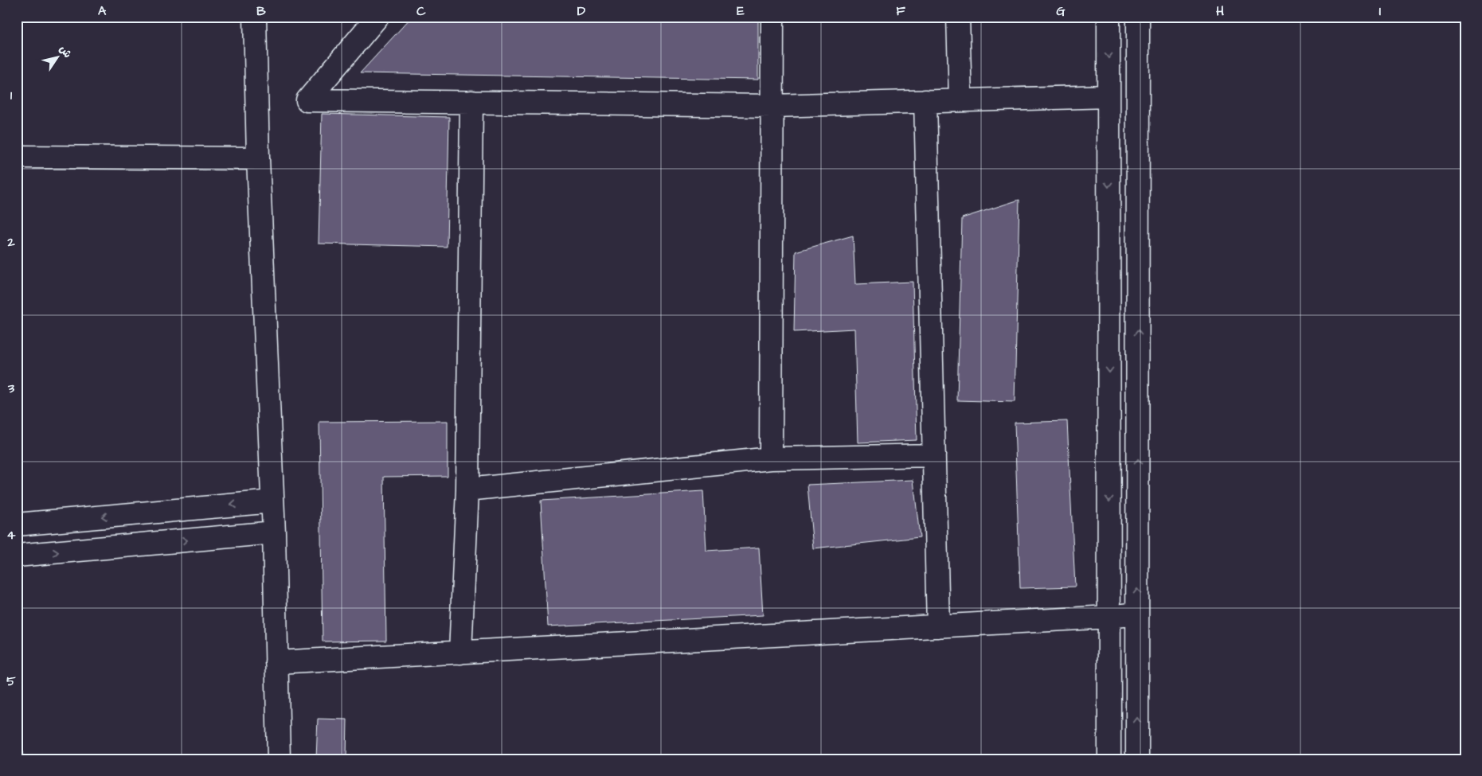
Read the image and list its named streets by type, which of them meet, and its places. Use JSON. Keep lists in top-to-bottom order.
{
  "north": "top right",
  "grid": {
    "columns": [
      "A",
      "B",
      "C",
      "D",
      "E",
      "F",
      "G",
      "H",
      "I"
    ],
    "rows": [
      "1",
      "2",
      "3",
      "4",
      "5"
    ]
  }
}
